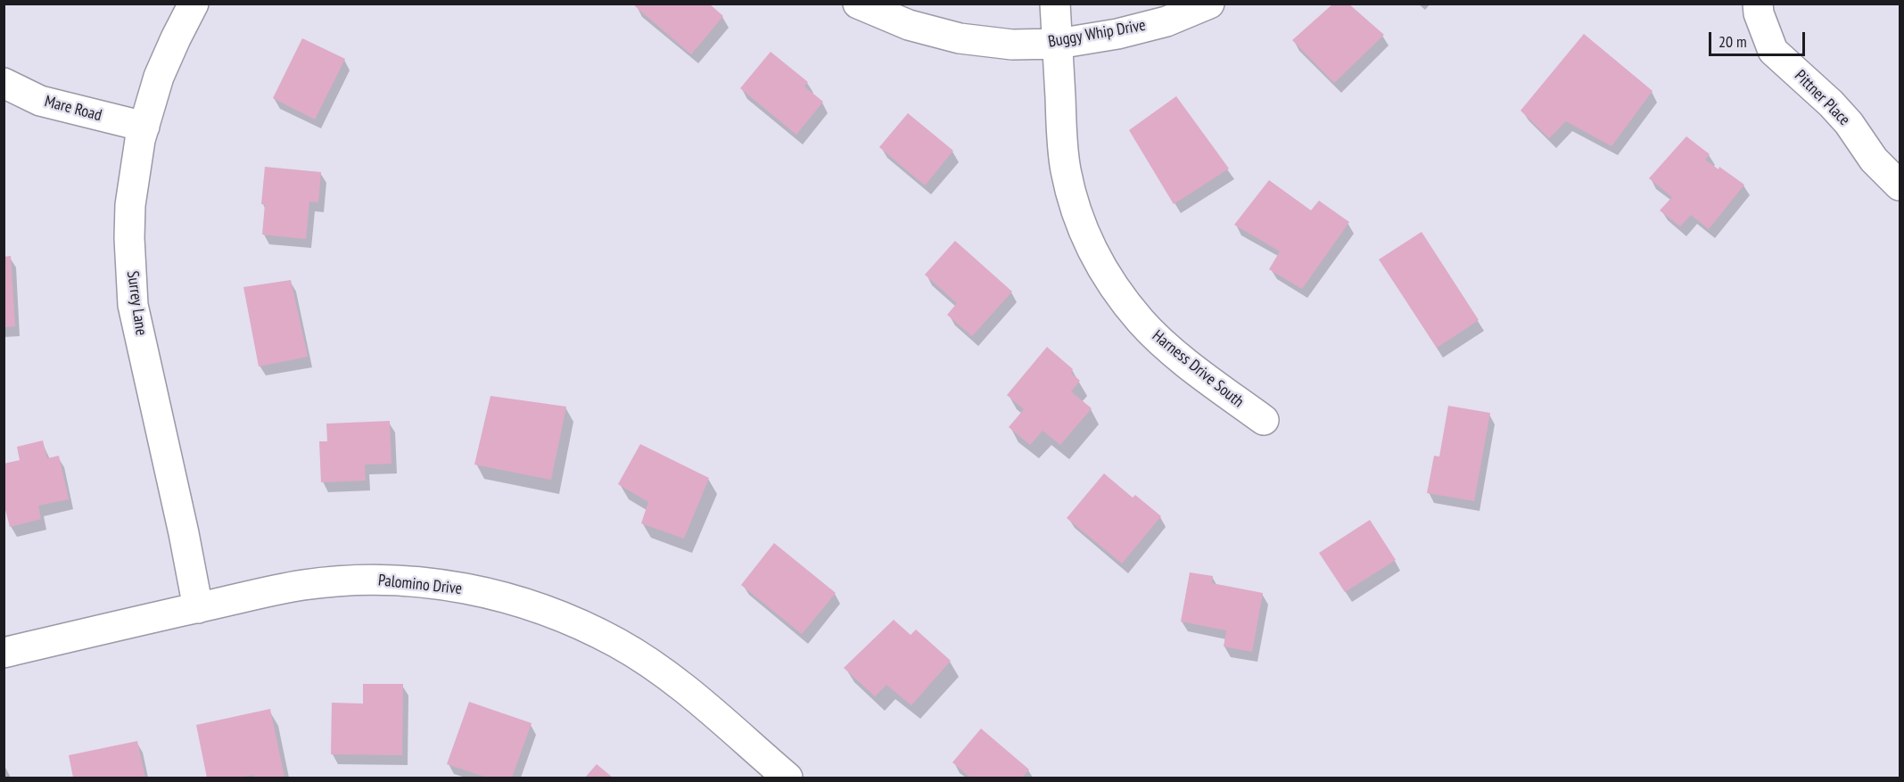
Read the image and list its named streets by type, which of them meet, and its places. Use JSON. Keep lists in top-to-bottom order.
{
  "streets": {
    "street": [
      "Buggy Whip Drive",
      "Pittner Place",
      "Mare Road",
      "Surrey Lane",
      "Harness Drive South",
      "Palomino Drive"
    ]
  },
  "crossings": [
    ["Buggy Whip Drive", "Harness Drive South"],
    ["Mare Road", "Surrey Lane"],
    ["Surrey Lane", "Palomino Drive"]
  ],
  "scale_bar": "20 m"
}
